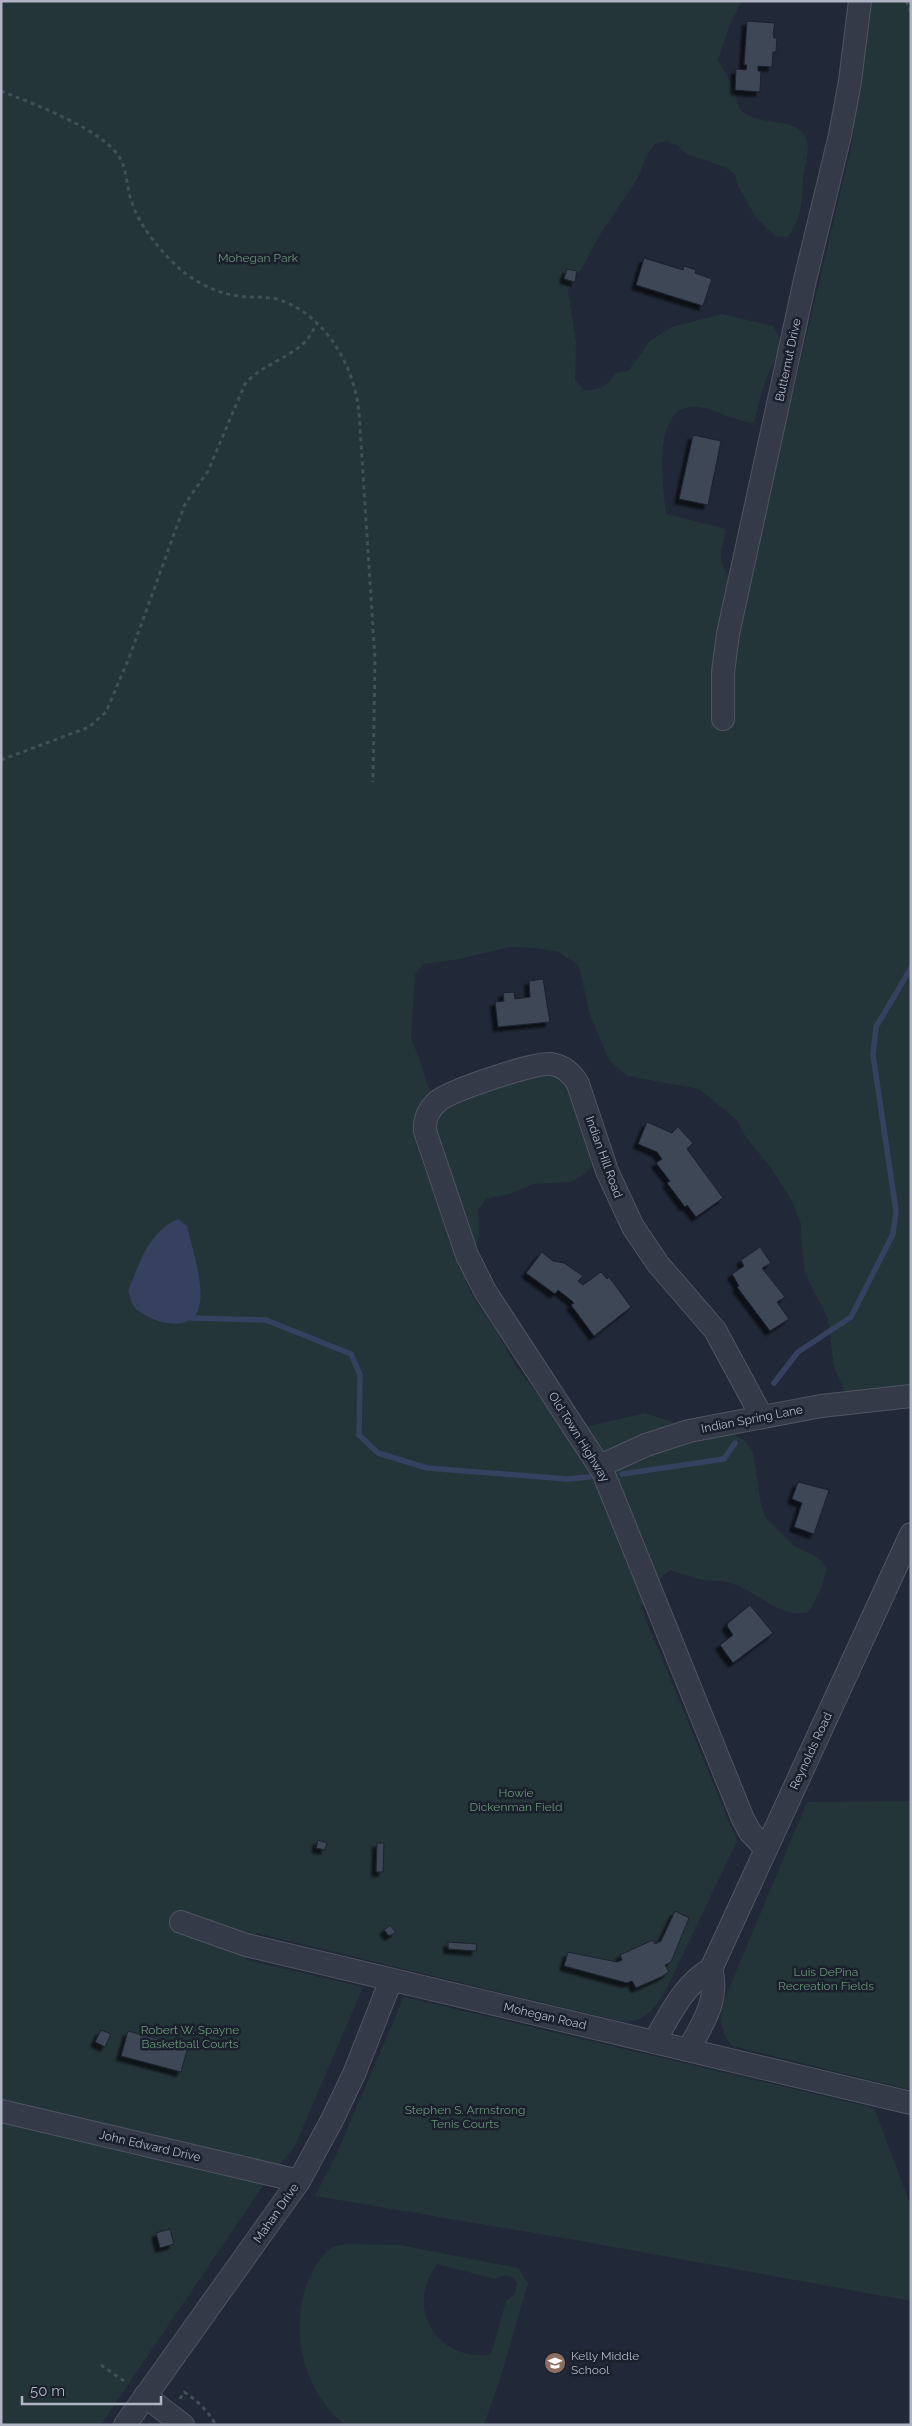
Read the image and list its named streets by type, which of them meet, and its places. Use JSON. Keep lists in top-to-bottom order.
{
  "streets": {
    "street": [
      "Butternut Drive",
      "Indian Hill Road",
      "Indian Spring Lane",
      "Old Town Highway",
      "Reynolds Road",
      "Mohegan Road",
      "John Edward Drive",
      "Mahan Drive"
    ]
  },
  "crossings": [
    ["Indian Hill Road", "Indian Spring Lane"],
    ["Indian Hill Road", "Old Town Highway"],
    ["Indian Spring Lane", "Old Town Highway"],
    ["Old Town Highway", "Reynolds Road"],
    ["Reynolds Road", "Mohegan Road"],
    ["Mohegan Road", "Mahan Drive"],
    ["John Edward Drive", "Mahan Drive"]
  ],
  "parks": [
    "Mohegan Park",
    "Howie Dickenman Field",
    "Luis DePina Recreation Fields",
    "Robert W. Spayne Basketball Courts",
    "Stephen S. Armstrong Tenis Courts"
  ],
  "places": {
    "school or university": ["Kelly Middle School"]
  },
  "scale_bar": "50 m"
}
